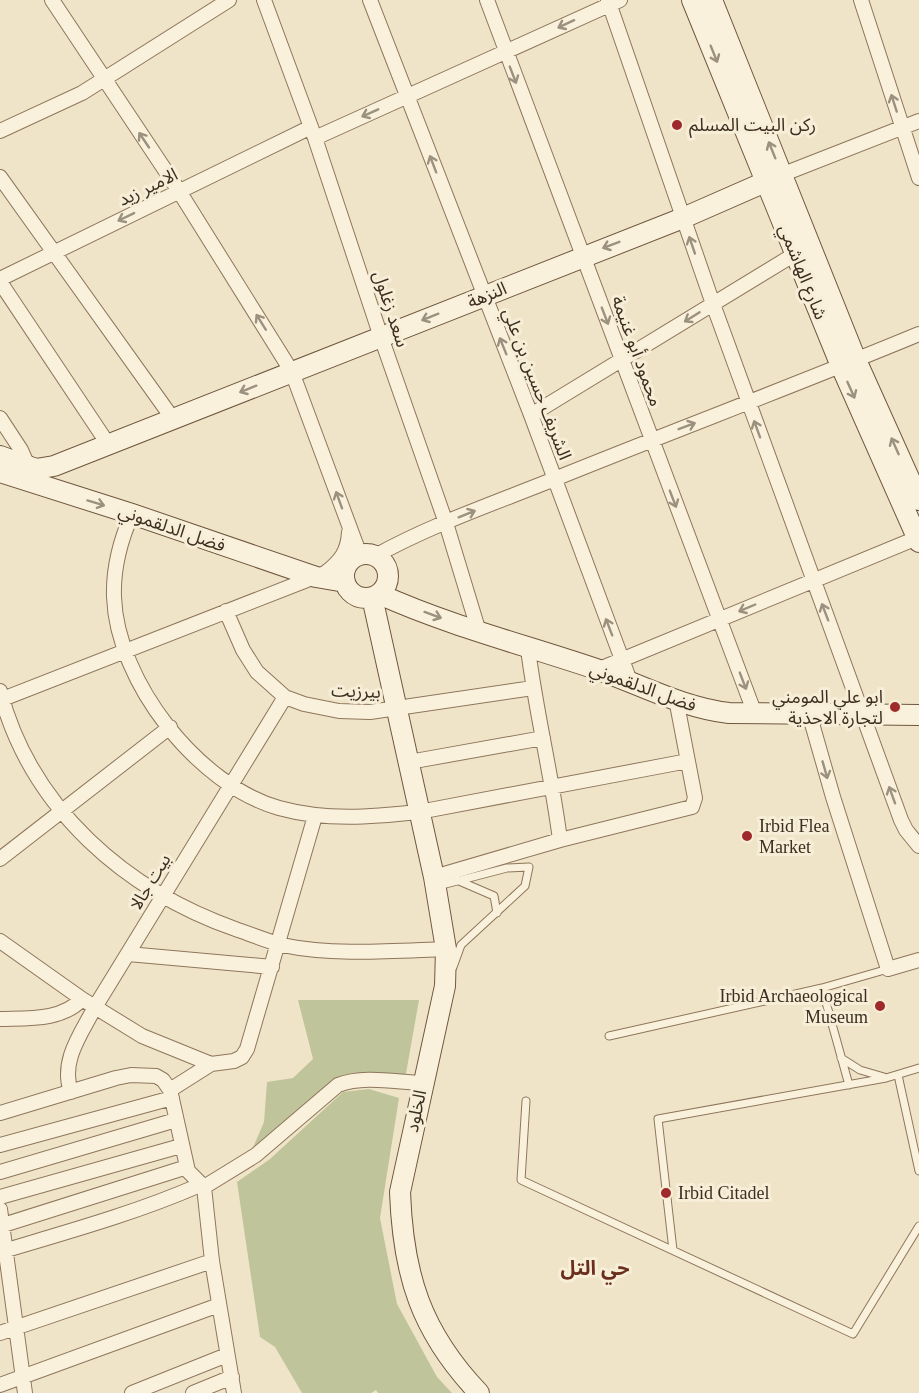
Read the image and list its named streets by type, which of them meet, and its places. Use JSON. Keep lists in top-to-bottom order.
{
  "streets": {
    "main road": [
      "شارع الهاشمي",
      "النزهة",
      "فضل الدلقموني",
      "الخلود"
    ],
    "street": [
      "الامير زيد",
      "سعد زغلول",
      "محمود أبو غنيمة",
      "الشريف حسين بن علي",
      "بيرزيت",
      "بيت جالا"
    ]
  },
  "crossings": [
    ["الامير زيد", "سعد زغلول"],
    ["الامير زيد", "محمود أبو غنيمة"],
    ["الامير زيد", "الشريف حسين بن علي"],
    ["شارع الهاشمي", "النزهة"],
    ["النزهة", "سعد زغلول"],
    ["النزهة", "محمود أبو غنيمة"],
    ["النزهة", "الشريف حسين بن علي"],
    ["سعد زغلول", "فضل الدلقموني"],
    ["محمود أبو غنيمة", "فضل الدلقموني"],
    ["الشريف حسين بن علي", "فضل الدلقموني"],
    ["فضل الدلقموني", "الخلود"],
    ["بيرزيت", "بيت جالا"],
    ["بيرزيت", "الخلود"]
  ],
  "one_way": ["الامير زيد", "الشريف حسين بن علي"],
  "districts": ["حي التل"],
  "places": [
    "ركن البيت المسلم",
    "ابو علي المومني لتجارة الاحذية",
    "Irbid Flea Market",
    "Irbid Archaeological Museum",
    "Irbid Citadel"
  ]
}
